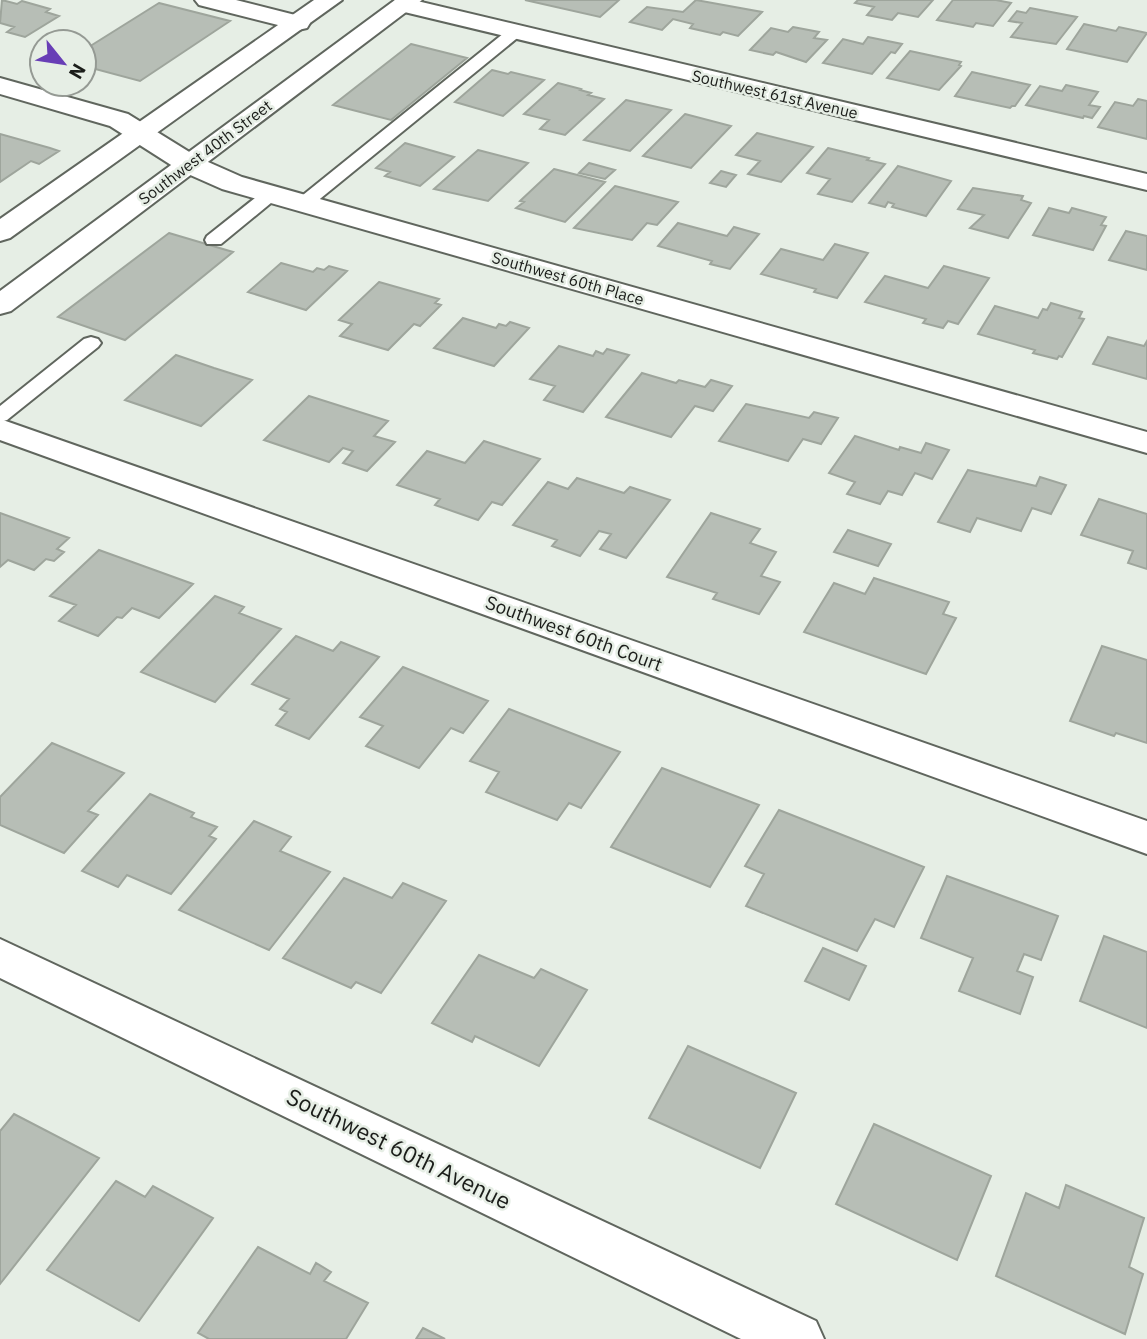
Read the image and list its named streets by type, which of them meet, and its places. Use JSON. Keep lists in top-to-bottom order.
{
  "streets": {
    "street": [
      "Southwest 61st Avenue",
      "Southwest 40th Street",
      "Southwest 60th Place",
      "Southwest 60th Court",
      "Southwest 60th Avenue"
    ]
  },
  "crossings": [
    ["Southwest 61st Avenue", "Southwest 40th Street"],
    ["Southwest 40th Street", "Southwest 60th Place"]
  ],
  "north": "bottom right"
}
